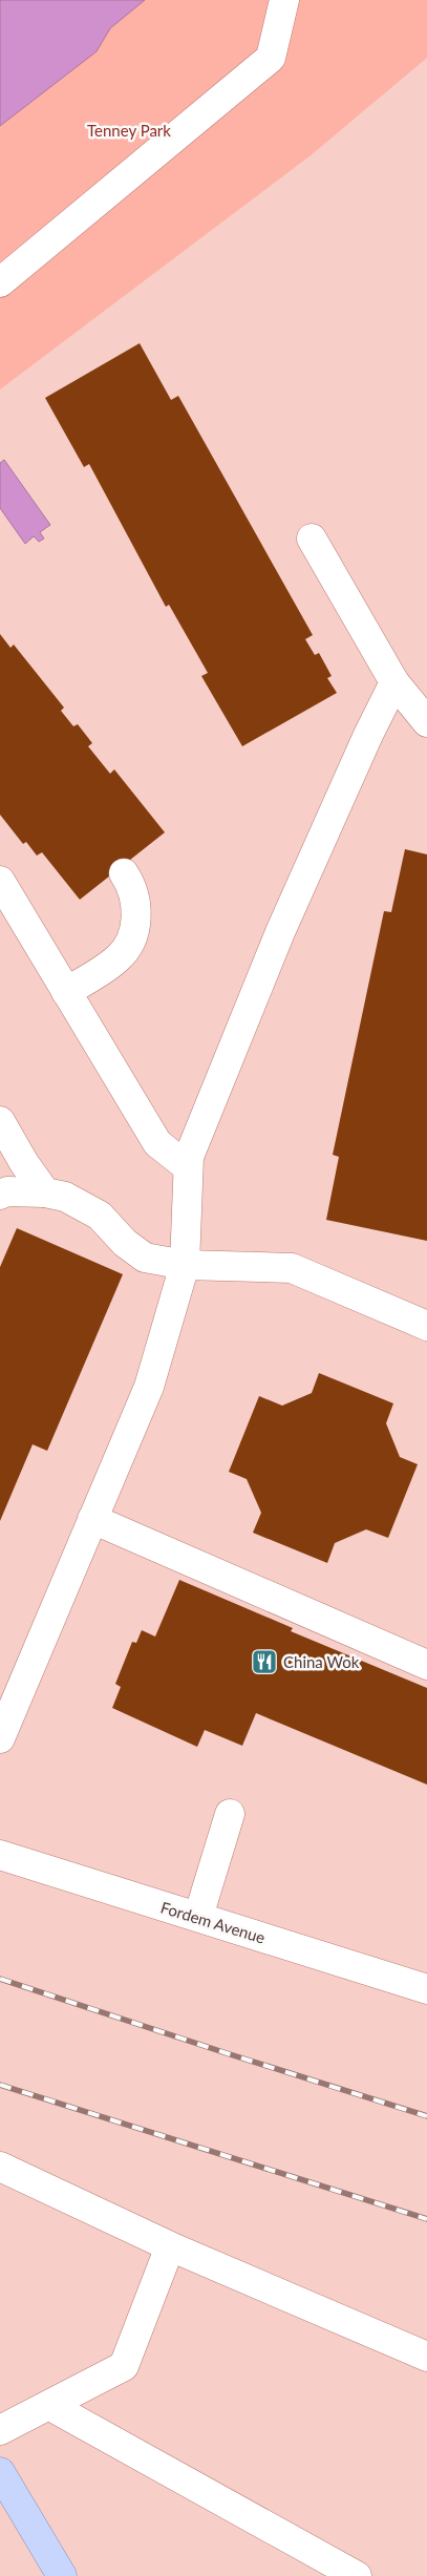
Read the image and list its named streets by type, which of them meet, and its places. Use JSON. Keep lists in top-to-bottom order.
{
  "streets": {
    "street": ["Fordem Avenue"]
  },
  "parks": ["Tenney Park"],
  "places": {
    "restaurant": ["China Wok"]
  }
}
